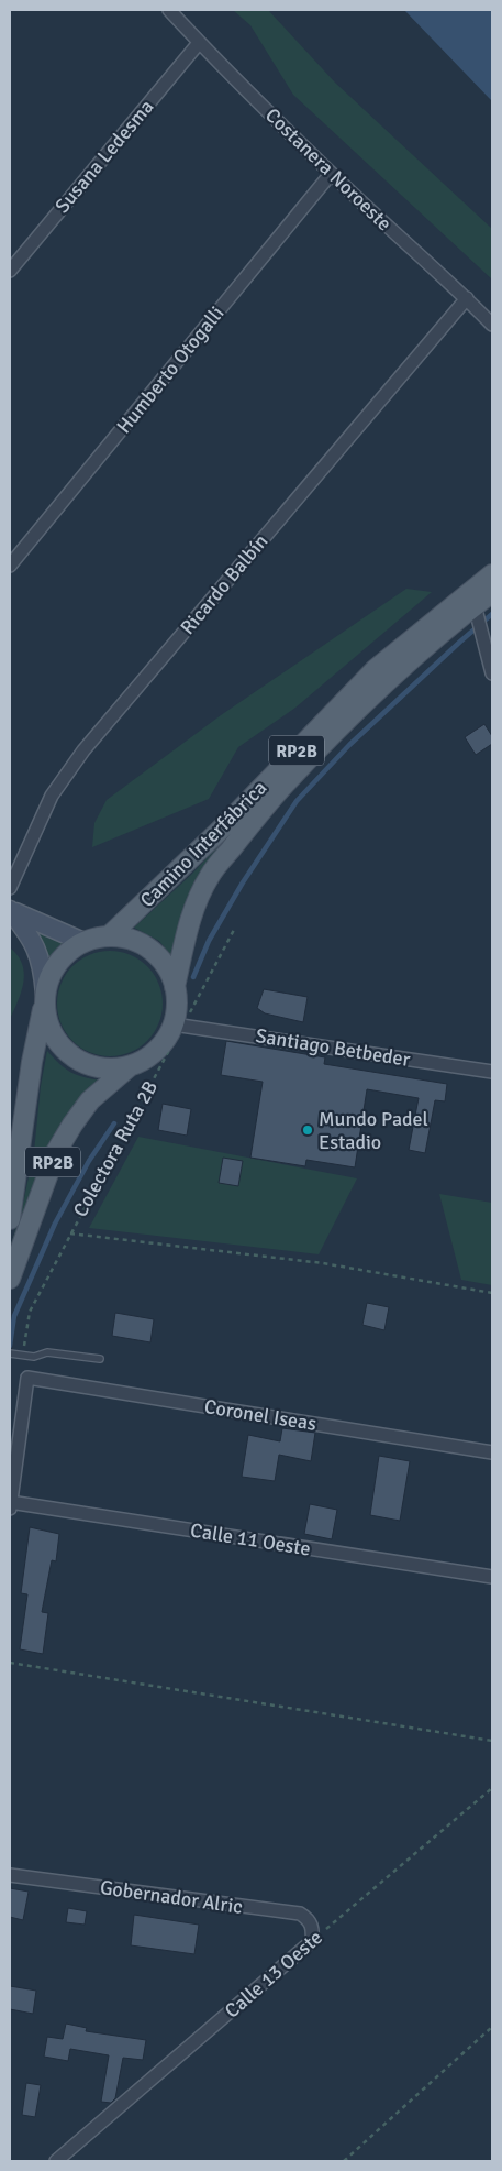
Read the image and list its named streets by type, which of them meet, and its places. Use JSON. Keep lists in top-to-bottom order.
{
  "streets": {
    "main road": ["RP2B", "Camino Interfábrica"],
    "street": [
      "Susana Ledesma",
      "Costanera Noroeste",
      "Humberto Otogalli",
      "Ricardo Balbín",
      "Santiago Betbeder",
      "Coronel Iseas",
      "Calle 11 Oeste",
      "Gobernador Alric",
      "Calle 13 Oeste"
    ],
    "path": ["Colectora Ruta 2B"]
  },
  "crossings": [
    ["Susana Ledesma", "Costanera Noroeste"],
    ["Costanera Noroeste", "Humberto Otogalli"],
    ["Costanera Noroeste", "Ricardo Balbín"],
    ["Camino Interfábrica", "Santiago Betbeder"],
    ["Camino Interfábrica", "Colectora Ruta 2B"],
    ["Santiago Betbeder", "Colectora Ruta 2B"],
    ["Coronel Iseas", "Calle 11 Oeste"],
    ["Gobernador Alric", "Calle 13 Oeste"]
  ],
  "places": ["Mundo Padel Estadio"]
}
